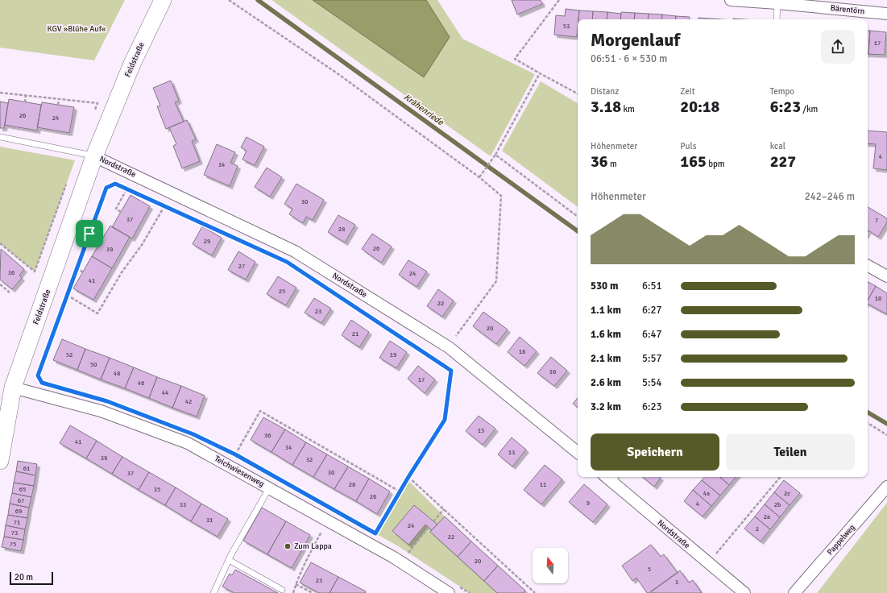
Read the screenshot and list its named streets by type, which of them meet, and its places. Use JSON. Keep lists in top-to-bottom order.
{
  "streets": {
    "street": [
      "Bärentörn",
      "Feldstraße",
      "Nordstraße",
      "Teichwiesenweg",
      "Pappelweg"
    ]
  },
  "crossings": [
    ["Feldstraße", "Nordstraße"],
    ["Feldstraße", "Teichwiesenweg"]
  ],
  "water": ["Krähenriede"],
  "parks": ["KGV »Blühe Auf«"],
  "places": ["Zum Lappa"],
  "house_numbers": [
    "53",
    "17",
    "26",
    "24",
    "4",
    "34",
    "30",
    "37",
    "7",
    "28",
    "29",
    "26",
    "39",
    "27",
    "36",
    "24",
    "41",
    "25",
    "10",
    "22",
    "23",
    "20",
    "21",
    "18",
    "52",
    "19",
    "50",
    "16",
    "48",
    "17",
    "46",
    "44",
    "42",
    "15",
    "36",
    "41",
    "34",
    "13",
    "39",
    "32",
    "61",
    "30",
    "37",
    "28",
    "11",
    "65",
    "35",
    "4a",
    "2c",
    "26",
    "67",
    "9",
    "4",
    "33",
    "2b",
    "69",
    "2a",
    "31",
    "71",
    "24",
    "2",
    "73",
    "22",
    "75",
    "20",
    "5",
    "23",
    "3"
  ],
  "scale_bar": "20 m",
  "north": "top",
  "page": {
    "heading": ["Morgenlauf", "06:51 · 6 × 530 m"],
    "stats": [
      ["Distanz", "3.18 km"],
      ["Zeit", "20:18"],
      ["Tempo", "6:23 /km"],
      ["Höhenmeter", "36 m"],
      ["Puls", "165 bpm"],
      ["kcal", "227"]
    ],
    "chart": ["Höhenmeter", "242–246 m"],
    "list": [
      {
        "name": "530 m",
        "note": "6:51"
      },
      {
        "name": "1.1 km",
        "note": "6:27"
      },
      {
        "name": "1.6 km",
        "note": "6:47"
      },
      {
        "name": "2.1 km",
        "note": "5:57"
      },
      {
        "name": "2.6 km",
        "note": "5:54"
      },
      {
        "name": "3.2 km",
        "note": "6:23"
      }
    ],
    "buttons": ["Speichern", "Teilen"],
    "scale": "20 m"
  }
}
